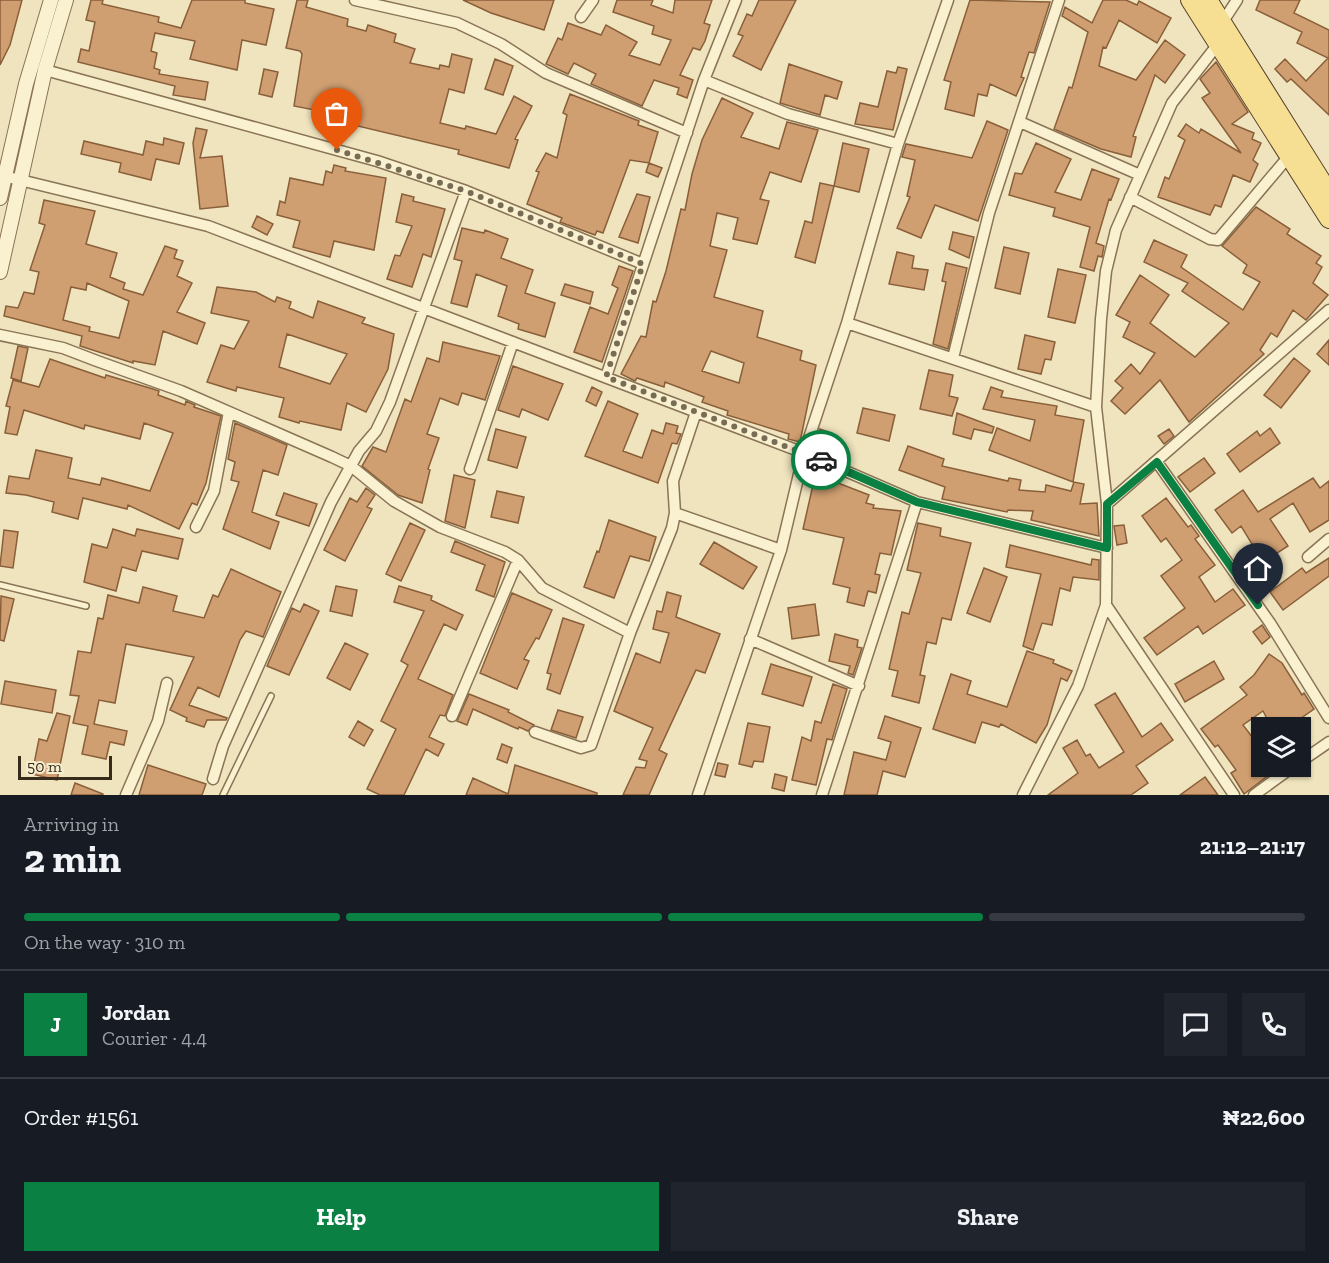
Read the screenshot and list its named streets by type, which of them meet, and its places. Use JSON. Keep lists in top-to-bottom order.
{
  "scale_bar": "50 m",
  "page": {
    "scale": "50 m",
    "heading": ["2 min", "Arriving in", "21:12–21:17"],
    "panel": [
      "Jordan",
      "Courier · 4.4",
      "Order #1561",
      "₦22,600"
    ],
    "bar": "On the way · 310 m",
    "round": "J",
    "buttons": ["Help", "Share"]
  }
}
